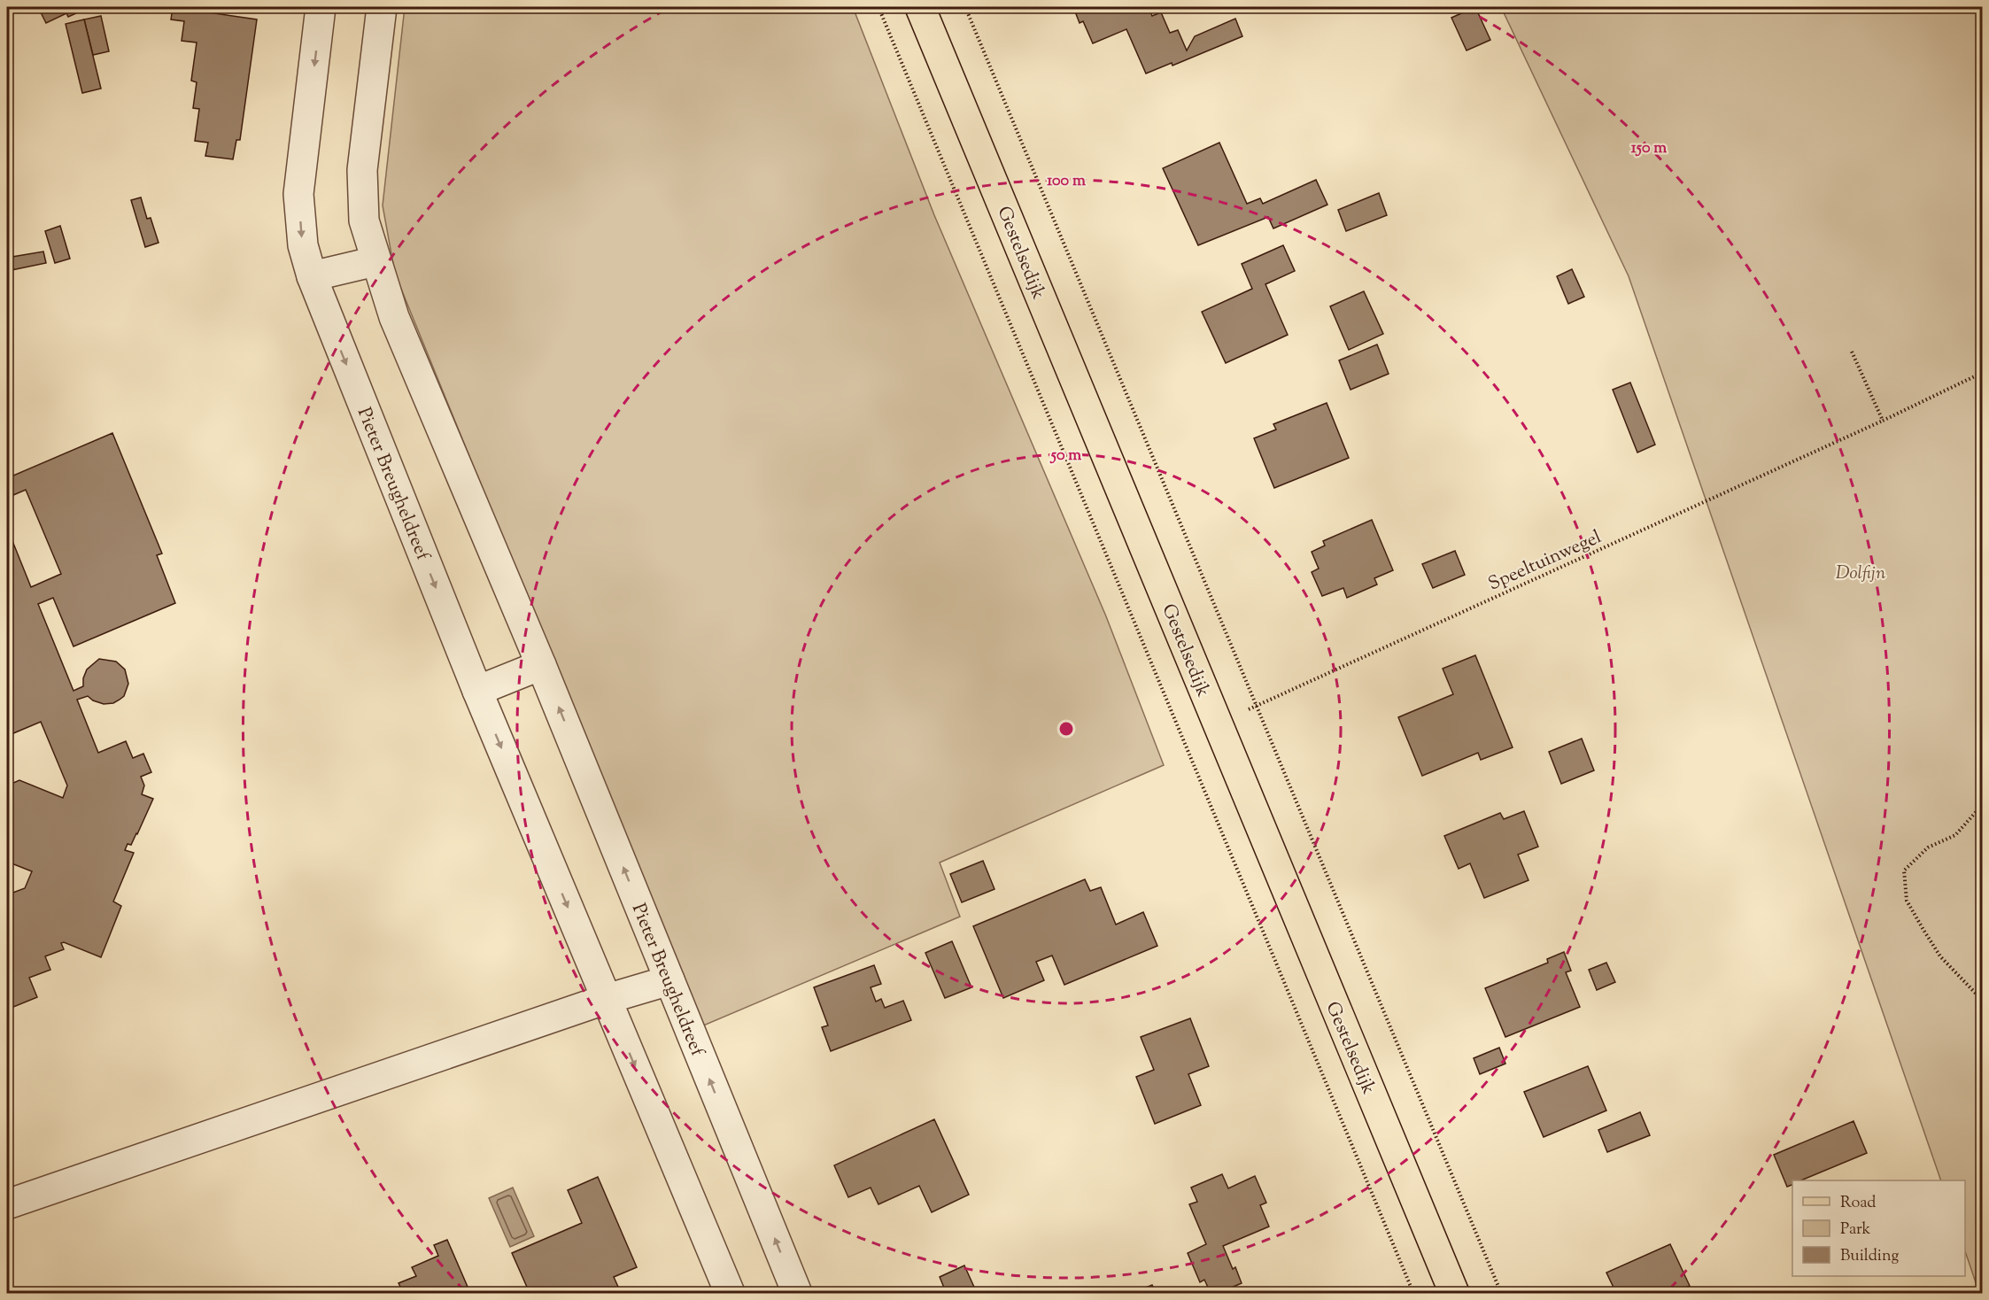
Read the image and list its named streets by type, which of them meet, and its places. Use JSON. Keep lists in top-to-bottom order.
{
  "streets": {
    "main road": ["Gestelsedijk"],
    "street": ["Pieter Breugheldreef"],
    "path": ["Speeltuinwegel"]
  },
  "crossings": [
    ["Gestelsedijk", "Speeltuinwegel"]
  ],
  "parks": ["Dolfijn"],
  "legend": ["Road", "Park", "Building"],
  "rings": ["150 m", "100 m", "50 m"]
}
